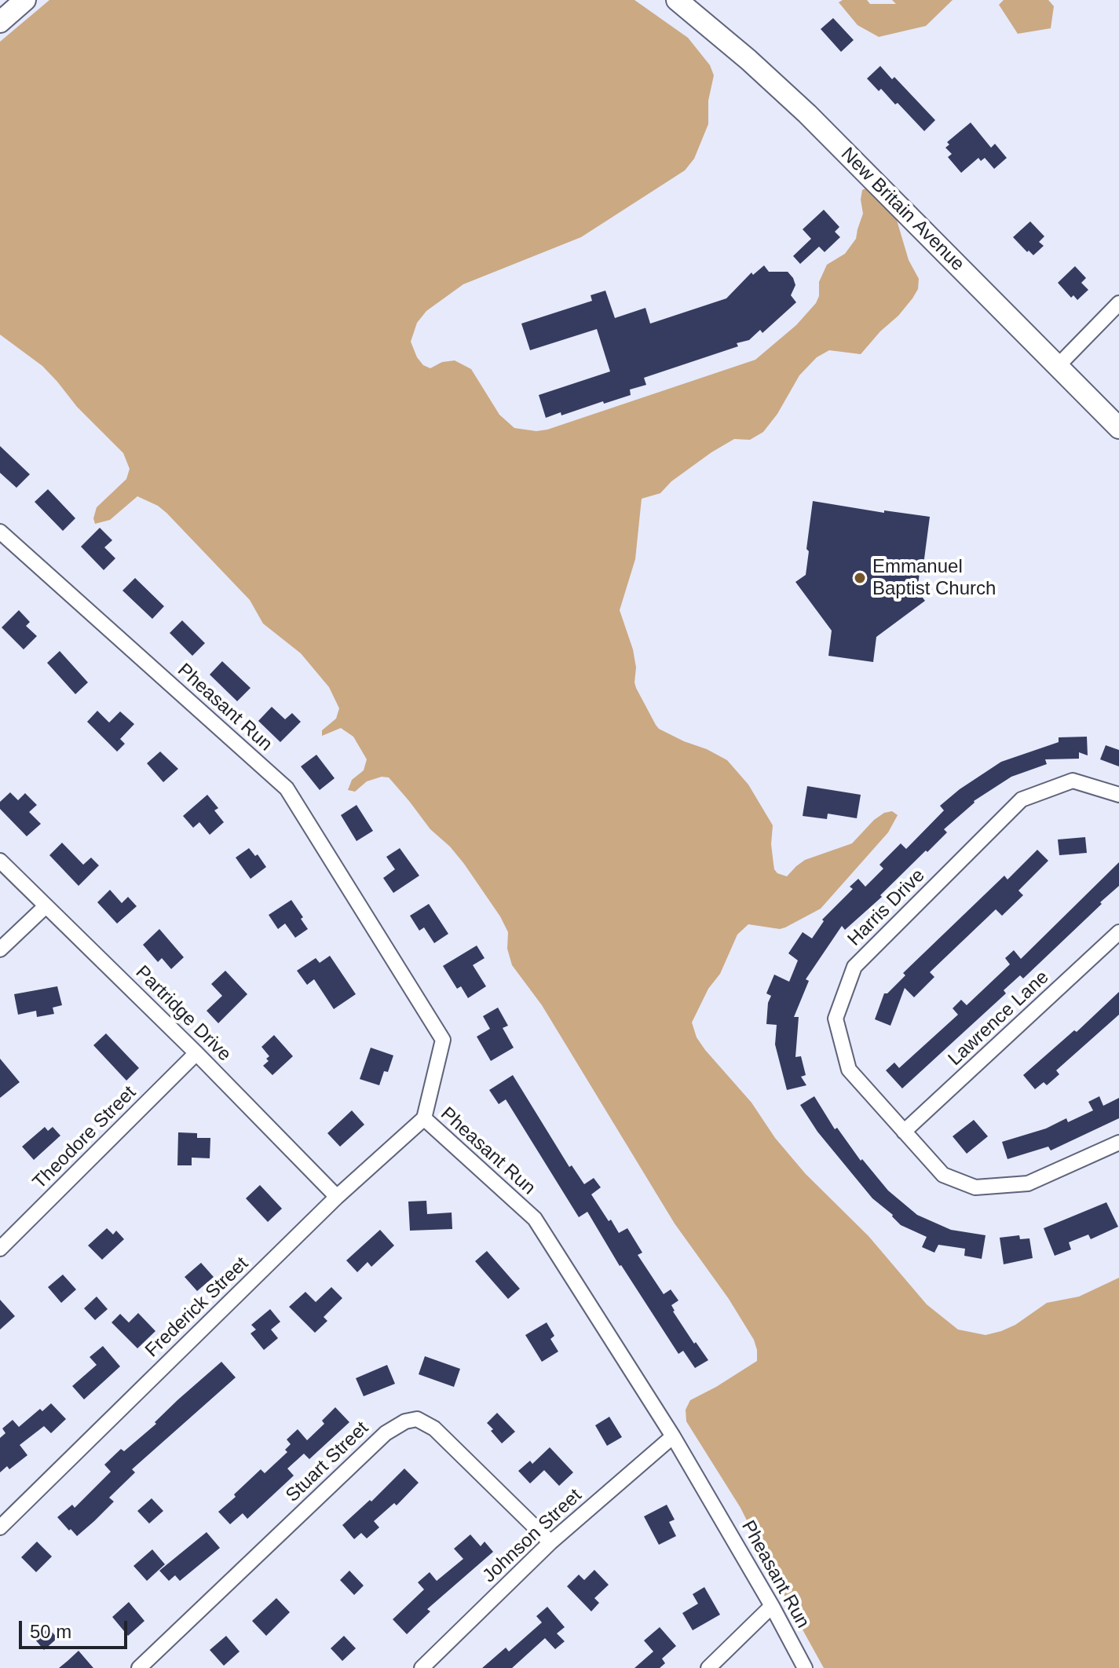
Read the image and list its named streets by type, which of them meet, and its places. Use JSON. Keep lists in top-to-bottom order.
{
  "streets": {
    "main road": ["New Britain Avenue"],
    "street": [
      "Pheasant Run",
      "Harris Drive",
      "Partridge Drive",
      "Lawrence Lane",
      "Theodore Street",
      "Frederick Street",
      "Stuart Street",
      "Johnson Street"
    ]
  },
  "crossings": [
    ["Pheasant Run", "Frederick Street"],
    ["Pheasant Run", "Johnson Street"],
    ["Harris Drive", "Lawrence Lane"],
    ["Partridge Drive", "Theodore Street"],
    ["Partridge Drive", "Frederick Street"],
    ["Stuart Street", "Johnson Street"]
  ],
  "places": ["Emmanuel Baptist Church"],
  "scale_bar": "50 m"
}
